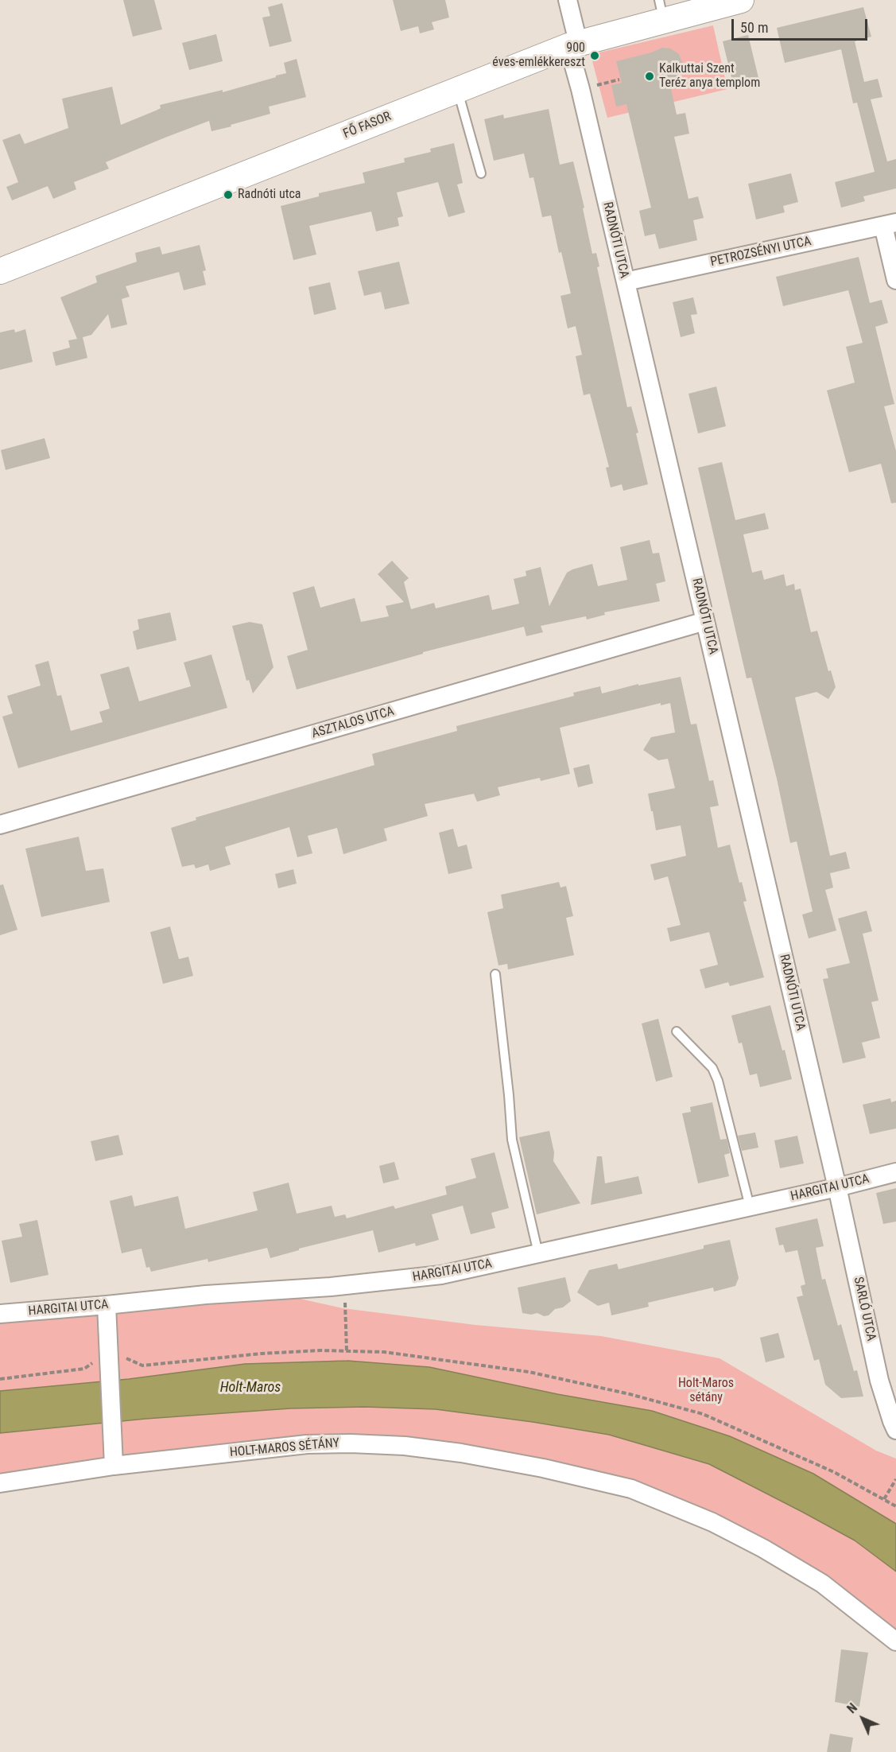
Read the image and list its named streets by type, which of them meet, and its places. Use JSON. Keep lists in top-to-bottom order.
{
  "streets": {
    "street": [
      "FŐ FASOR",
      "RADNÓTI UTCA",
      "PETROZSÉNYI UTCA",
      "ASZTALOS UTCA",
      "HARGITAI UTCA",
      "SARLÓ UTCA",
      "HOLT-MAROS SÉTÁNY"
    ]
  },
  "crossings": [
    ["FŐ FASOR", "RADNÓTI UTCA"],
    ["RADNÓTI UTCA", "PETROZSÉNYI UTCA"],
    ["RADNÓTI UTCA", "ASZTALOS UTCA"],
    ["RADNÓTI UTCA", "HARGITAI UTCA"],
    ["RADNÓTI UTCA", "SARLÓ UTCA"],
    ["HARGITAI UTCA", "SARLÓ UTCA"]
  ],
  "water": ["Holt-Maros"],
  "parks": ["Holt-Maros sétány"],
  "places": ["900 éves-emlékkereszt", "Kalkuttai Szent Teréz anya templom", "Radnóti utca"],
  "scale_bar": "50 m",
  "north": "top left"
}
